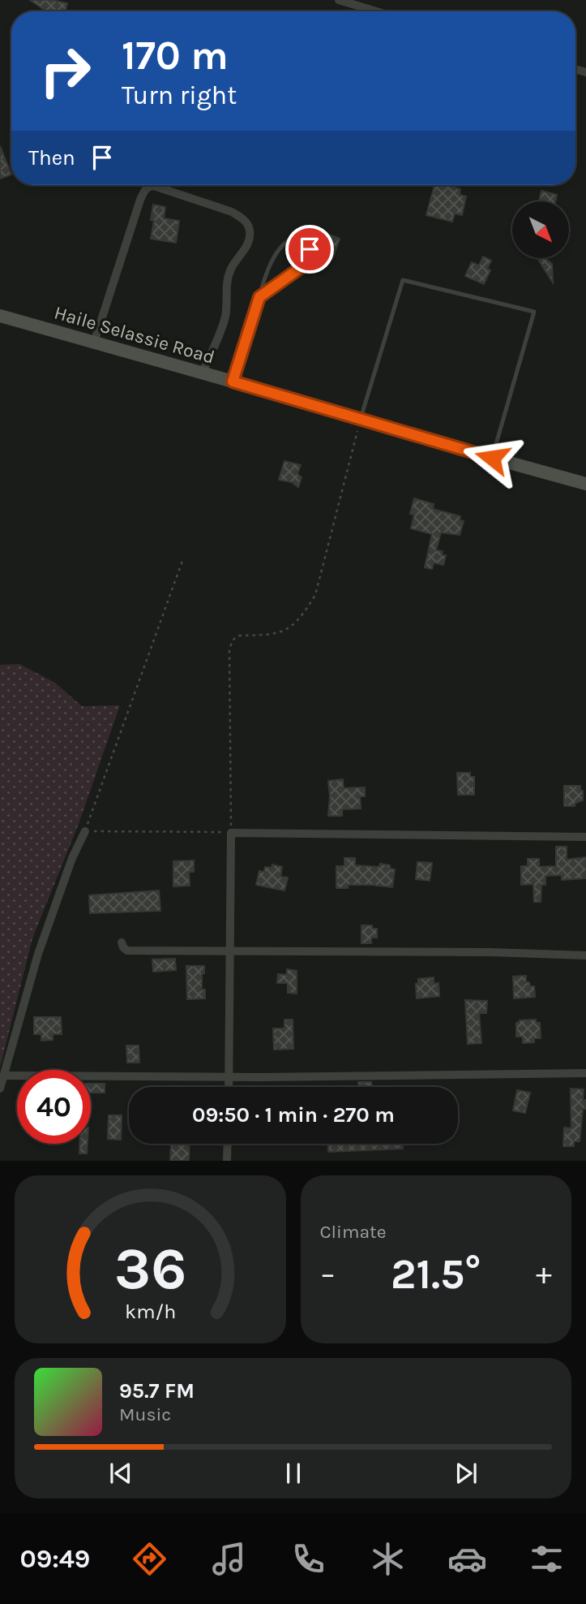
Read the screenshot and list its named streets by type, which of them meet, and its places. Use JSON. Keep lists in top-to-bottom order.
{
  "streets": {
    "street": ["Haile Selassie Road"]
  },
  "north": "bottom right",
  "page": {
    "turn": ["170 m", "Turn right"],
    "then": "Then",
    "limit": "40",
    "trip": "09:50 · 1 min · 270 m",
    "tile": "Climate",
    "heat": ["−", "21.5°", "+"],
    "song": ["95.7 FM", "Music"],
    "tabs": "09:49",
    "gauge": ["36", "km/h"]
  }
}
